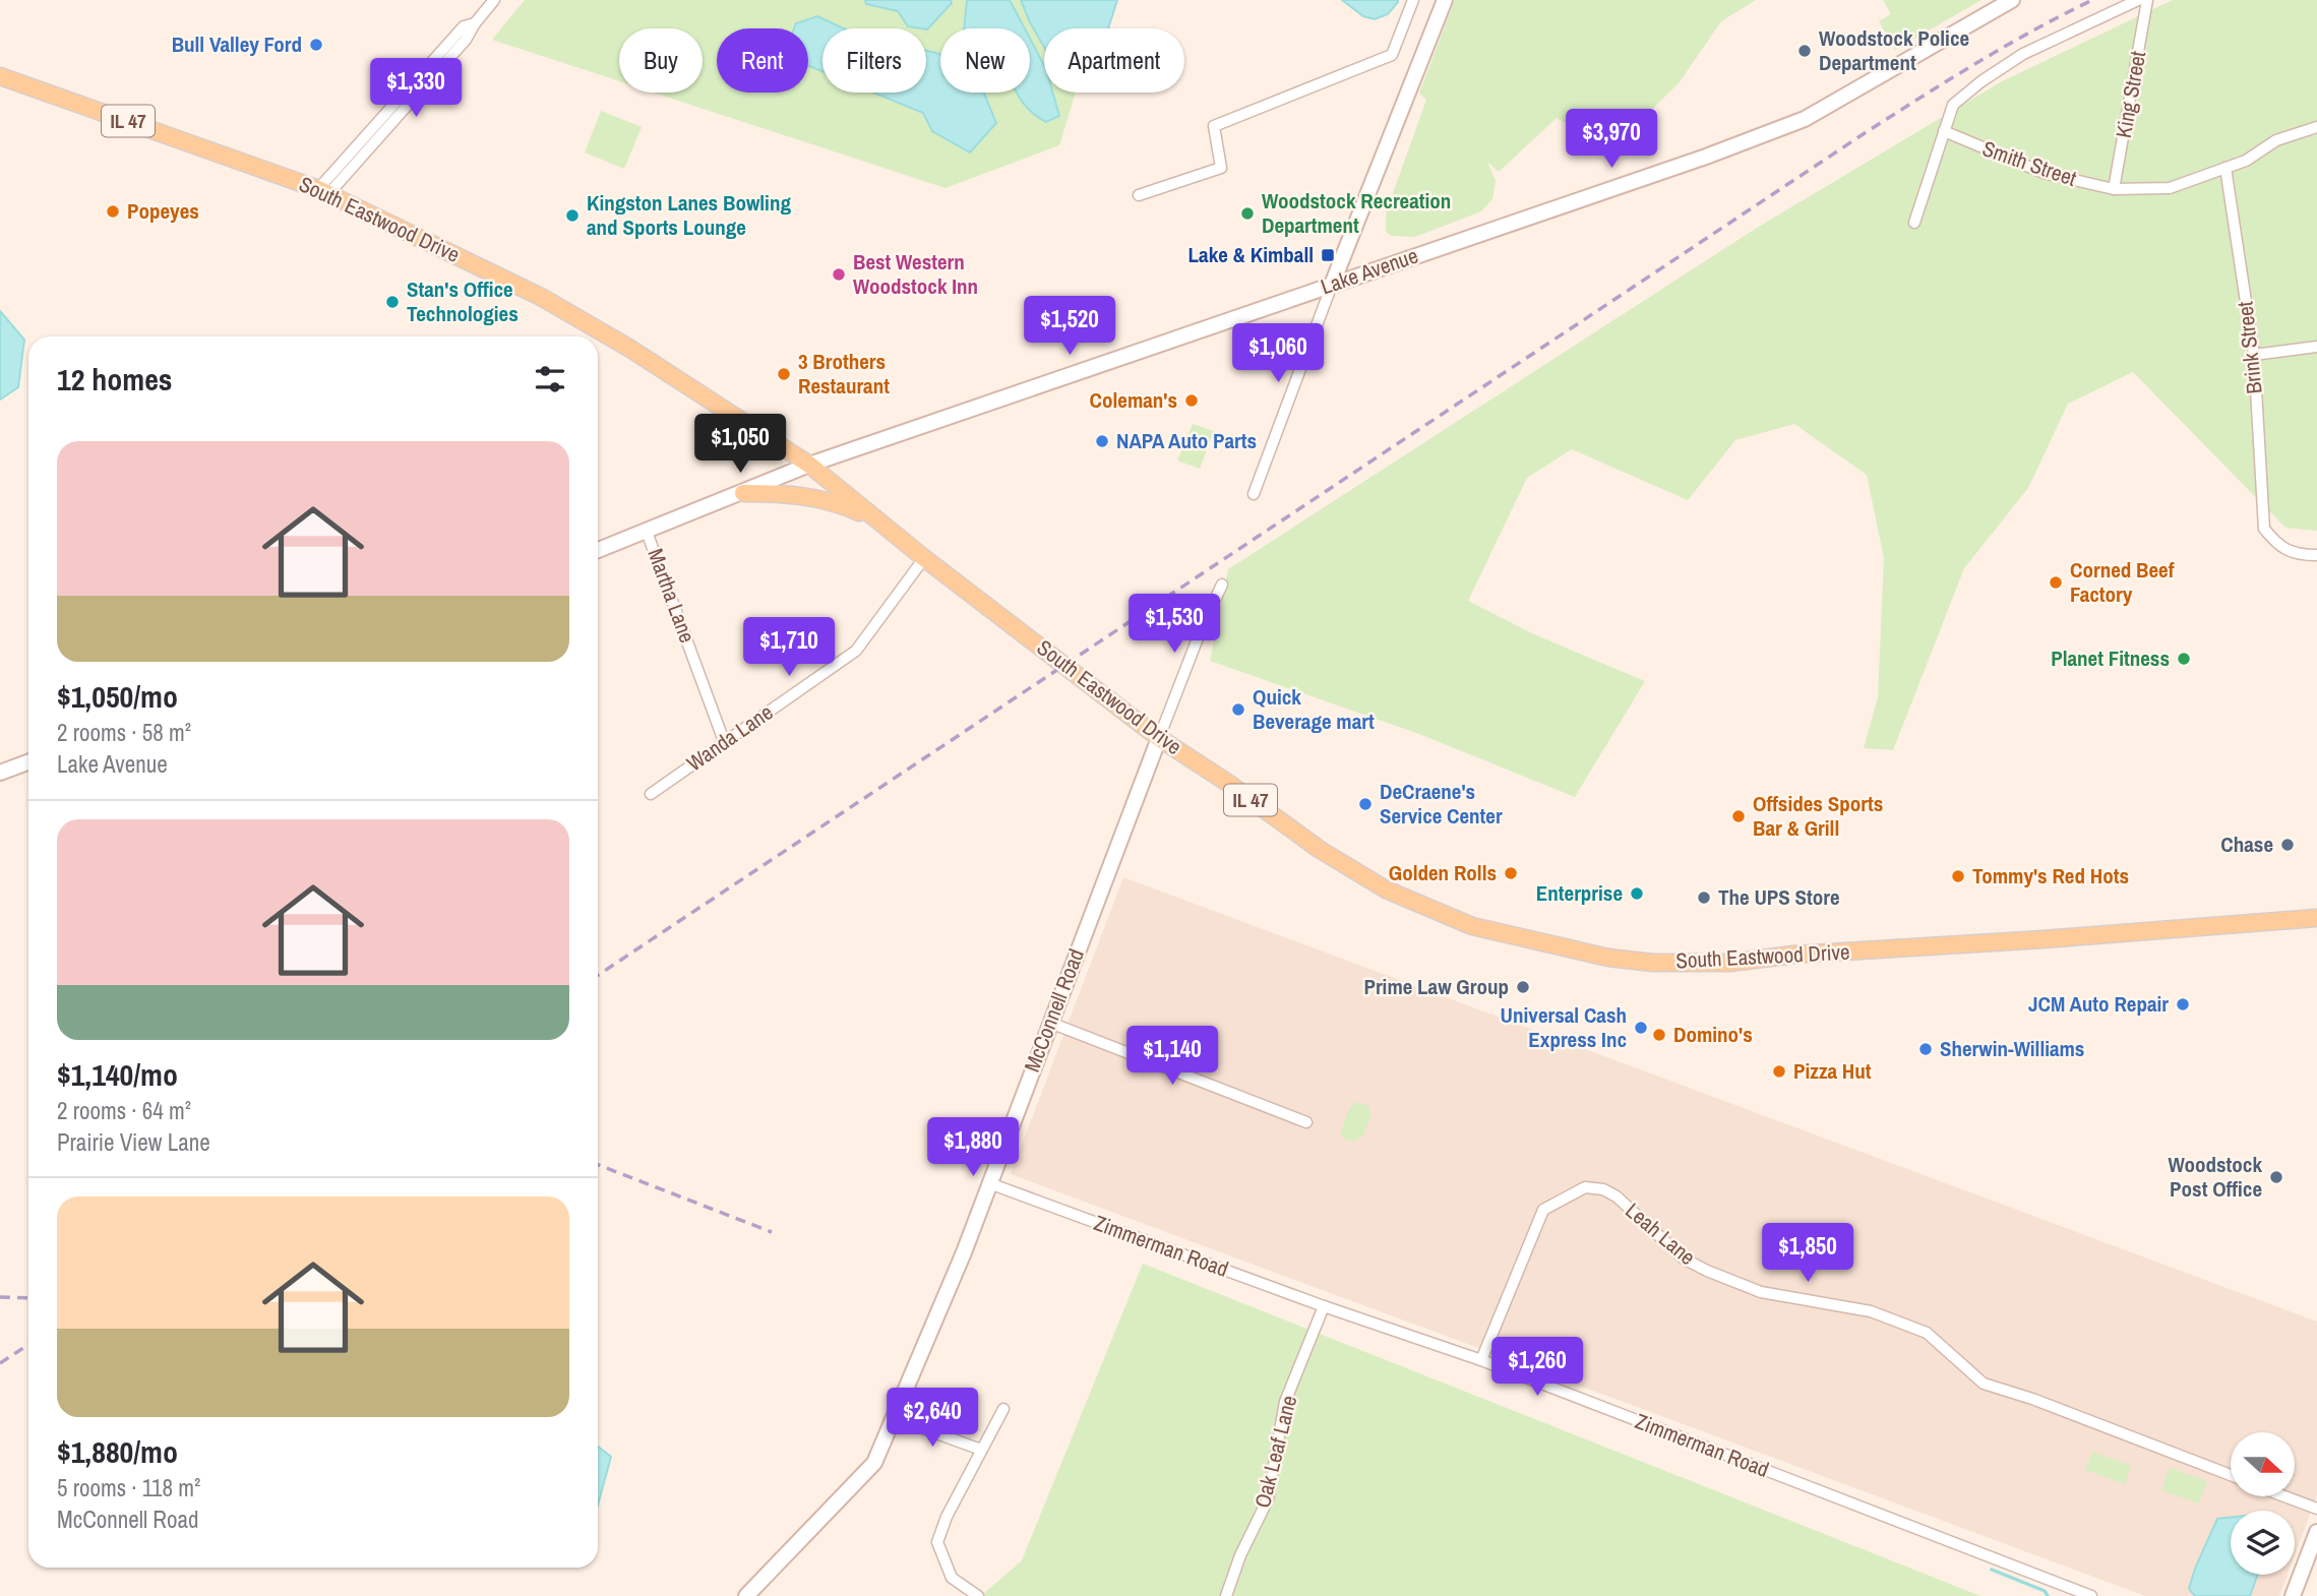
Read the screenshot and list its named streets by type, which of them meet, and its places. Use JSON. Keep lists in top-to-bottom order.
{
  "streets": {
    "main road": ["IL 47", "South Eastwood Drive"],
    "street": [
      "King Street",
      "Smith Street",
      "Lake Avenue",
      "Brink Street",
      "Martha Lane",
      "Wanda Lane",
      "McConnell Road",
      "Leah Lane",
      "Zimmerman Road",
      "Oak Leaf Lane"
    ]
  },
  "crossings": [
    ["King Street", "Smith Street"],
    ["Smith Street", "Brink Street"],
    ["South Eastwood Drive", "Lake Avenue"],
    ["South Eastwood Drive", "Wanda Lane"],
    ["South Eastwood Drive", "McConnell Road"],
    ["Lake Avenue", "Martha Lane"],
    ["Martha Lane", "Wanda Lane"],
    ["McConnell Road", "Zimmerman Road"],
    ["Leah Lane", "Zimmerman Road"],
    ["Zimmerman Road", "Oak Leaf Lane"]
  ],
  "places": {
    "other": [
      "Bull Valley Ford",
      "Woodstock Police Department",
      "Popeyes",
      "Woodstock Recreation Department",
      "Kingston Lanes Bowling and Sports Lounge",
      "Best Western Woodstock Inn",
      "Stan's Office Technologies",
      "3 Brothers Restaurant",
      "Coleman's",
      "NAPA Auto Parts",
      "Corned Beef Factory",
      "Planet Fitness",
      "Quick Beverage mart",
      "DeCraene's Service Center",
      "Offsides Sports Bar & Grill",
      "Chase",
      "Golden Rolls",
      "Tommy's Red Hots",
      "Enterprise",
      "The UPS Store",
      "Prime Law Group",
      "JCM Auto Repair",
      "Universal Cash Express Inc",
      "Domino's",
      "Sherwin-Williams",
      "Pizza Hut",
      "Woodstock Post Office"
    ],
    "transit": ["Lake & Kimball"]
  },
  "north": "right",
  "page": {
    "chip": [
      "Buy",
      "Rent",
      "Filters",
      "New",
      "Apartment"
    ],
    "price": [
      "$1,330",
      "$3,970",
      "$1,520",
      "$1,060",
      "$1,050",
      "$1,530",
      "$1,710",
      "$1,140",
      "$1,880",
      "$1,850",
      "$1,260",
      "$2,640"
    ],
    "heading": "12 homes",
    "list": [
      {
        "name": "$1,050/mo",
        "note": "2 rooms · 58 m² · Lake Avenue"
      },
      {
        "name": "$1,140/mo",
        "note": "2 rooms · 64 m² · Prairie View Lane"
      },
      {
        "name": "$1,880/mo",
        "note": "5 rooms · 118 m² · McConnell Road"
      }
    ]
  }
}
